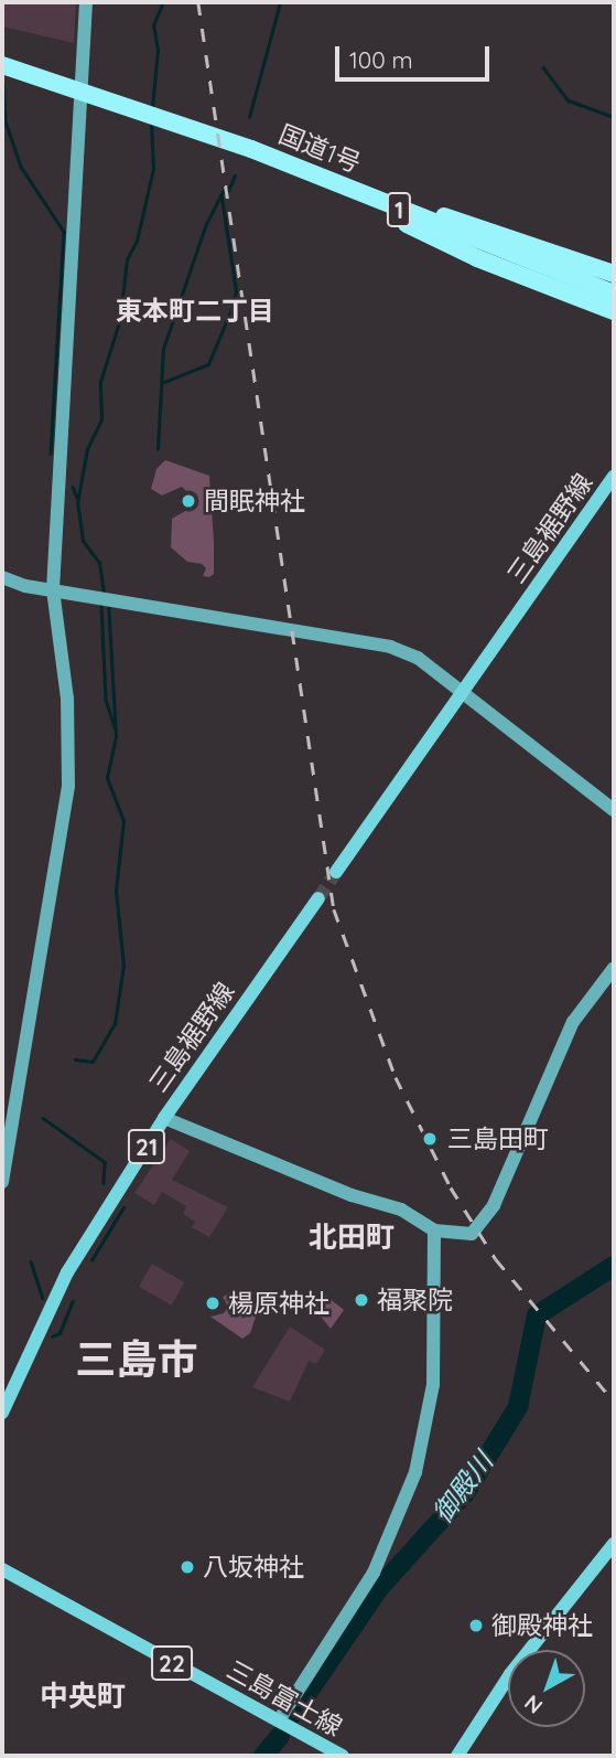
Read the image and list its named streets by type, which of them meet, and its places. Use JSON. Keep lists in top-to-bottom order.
{
  "streets": {
    "highway": ["国道1号", "1"],
    "main road": [
      "三島裾野線",
      "21",
      "22",
      "三島富士線"
    ]
  },
  "crossings": [
    ["国道1号", "1"]
  ],
  "districts": [
    "東本町二丁目",
    "北田町",
    "三島市",
    "中央町"
  ],
  "water": ["御殿川"],
  "places": [
    "間眠神社",
    "三島田町",
    "福聚院",
    "楊原神社",
    "八坂神社",
    "御殿神社"
  ],
  "scale_bar": "100 m",
  "north": "bottom left"
}
